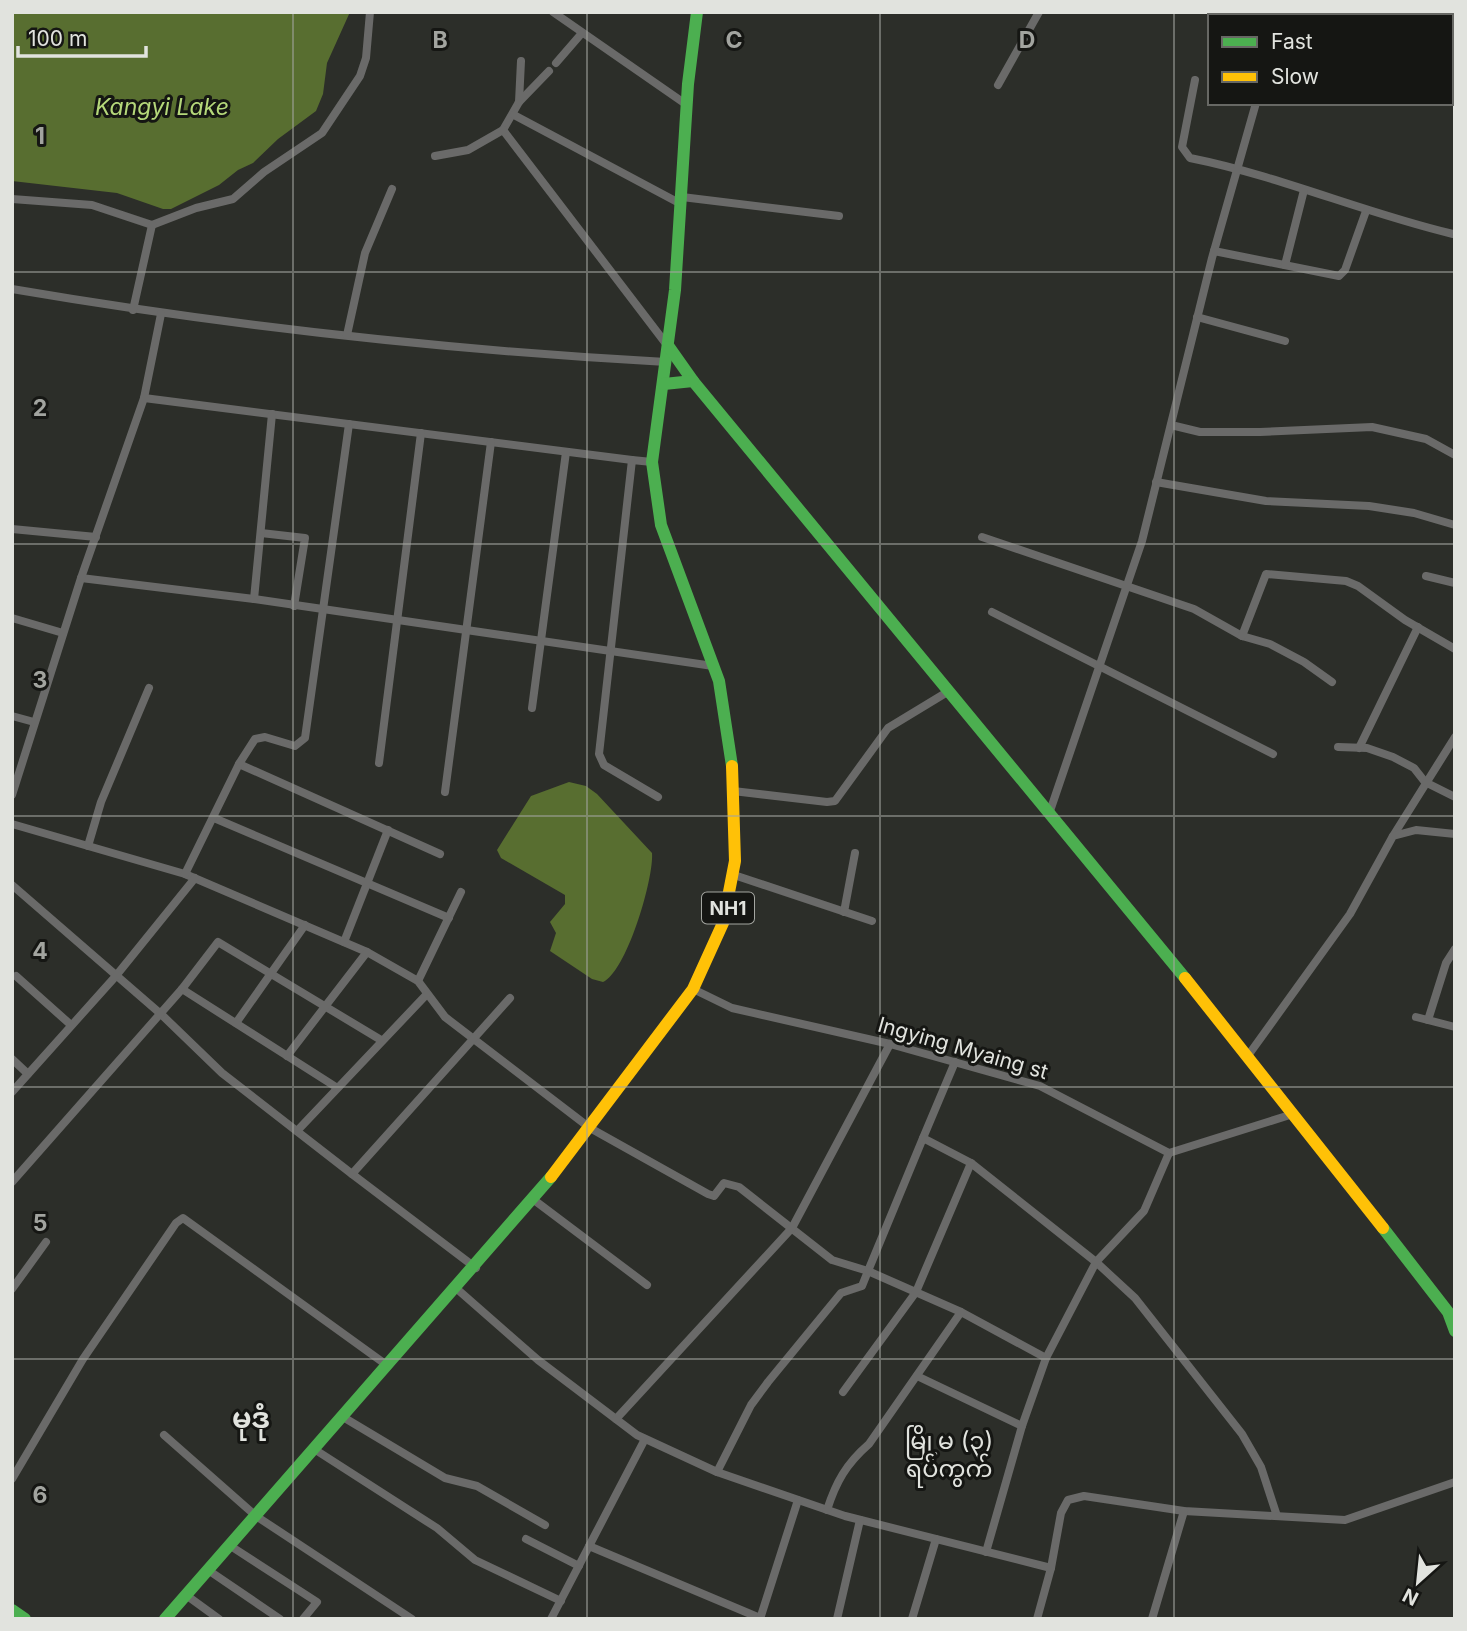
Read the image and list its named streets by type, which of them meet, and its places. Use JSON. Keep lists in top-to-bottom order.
{
  "streets": {
    "main road": ["NH1"],
    "street": ["Ingying Myaing st"]
  },
  "crossings": [
    ["NH1", "Ingying Myaing st"]
  ],
  "districts": ["မုဒုံ", "မြို့မ (၃) ရပ်ကွက်"],
  "water": ["Kangyi Lake"],
  "legend": ["Fast", "Slow"],
  "scale_bar": "100 m",
  "north": "bottom left",
  "grid": {
    "columns": ["B", "C", "D"],
    "rows": [
      "1",
      "2",
      "3",
      "4",
      "5",
      "6"
    ]
  }
}
